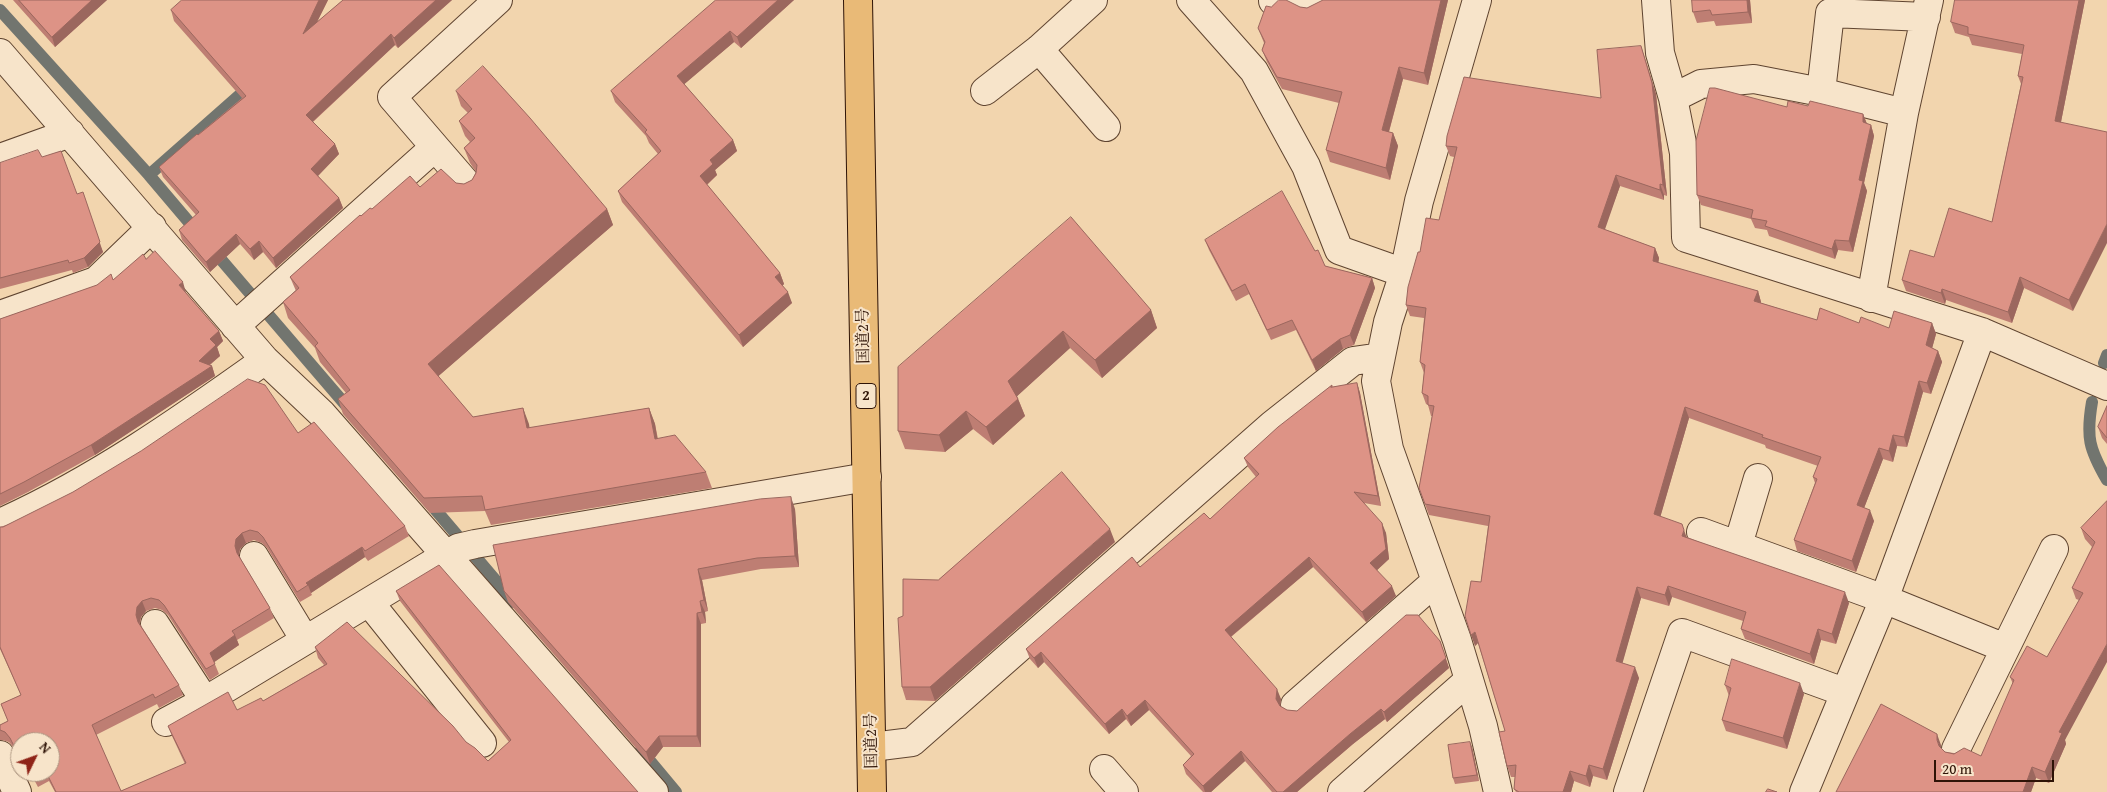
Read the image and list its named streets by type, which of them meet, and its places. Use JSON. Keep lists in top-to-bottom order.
{
  "streets": {
    "highway": ["国道2号", "2"]
  },
  "scale_bar": "20 m",
  "north": "top right"
}
